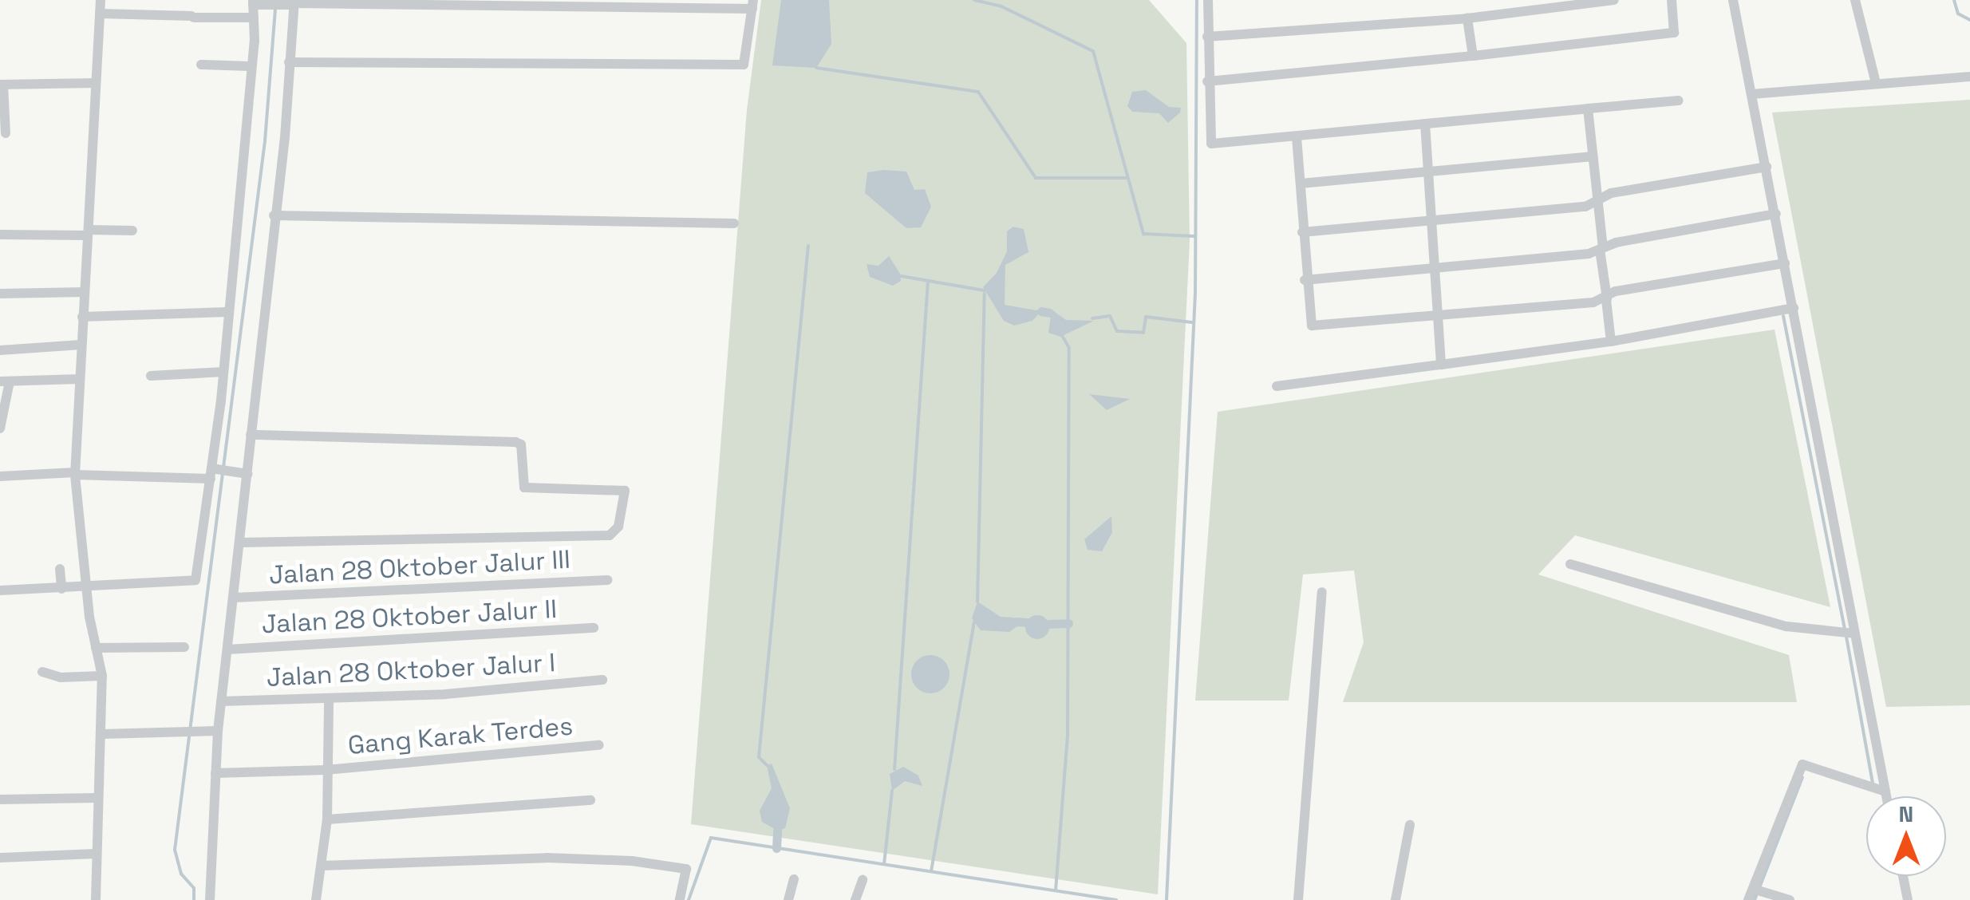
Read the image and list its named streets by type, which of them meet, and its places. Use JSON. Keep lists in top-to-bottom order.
{
  "streets": {
    "street": [
      "Jalan 28 Oktober Jalur III",
      "Jalan 28 Oktober Jalur II",
      "Jalan 28 Oktober Jalur I",
      "Gang Karak Terdes"
    ]
  },
  "north": "top"
}
